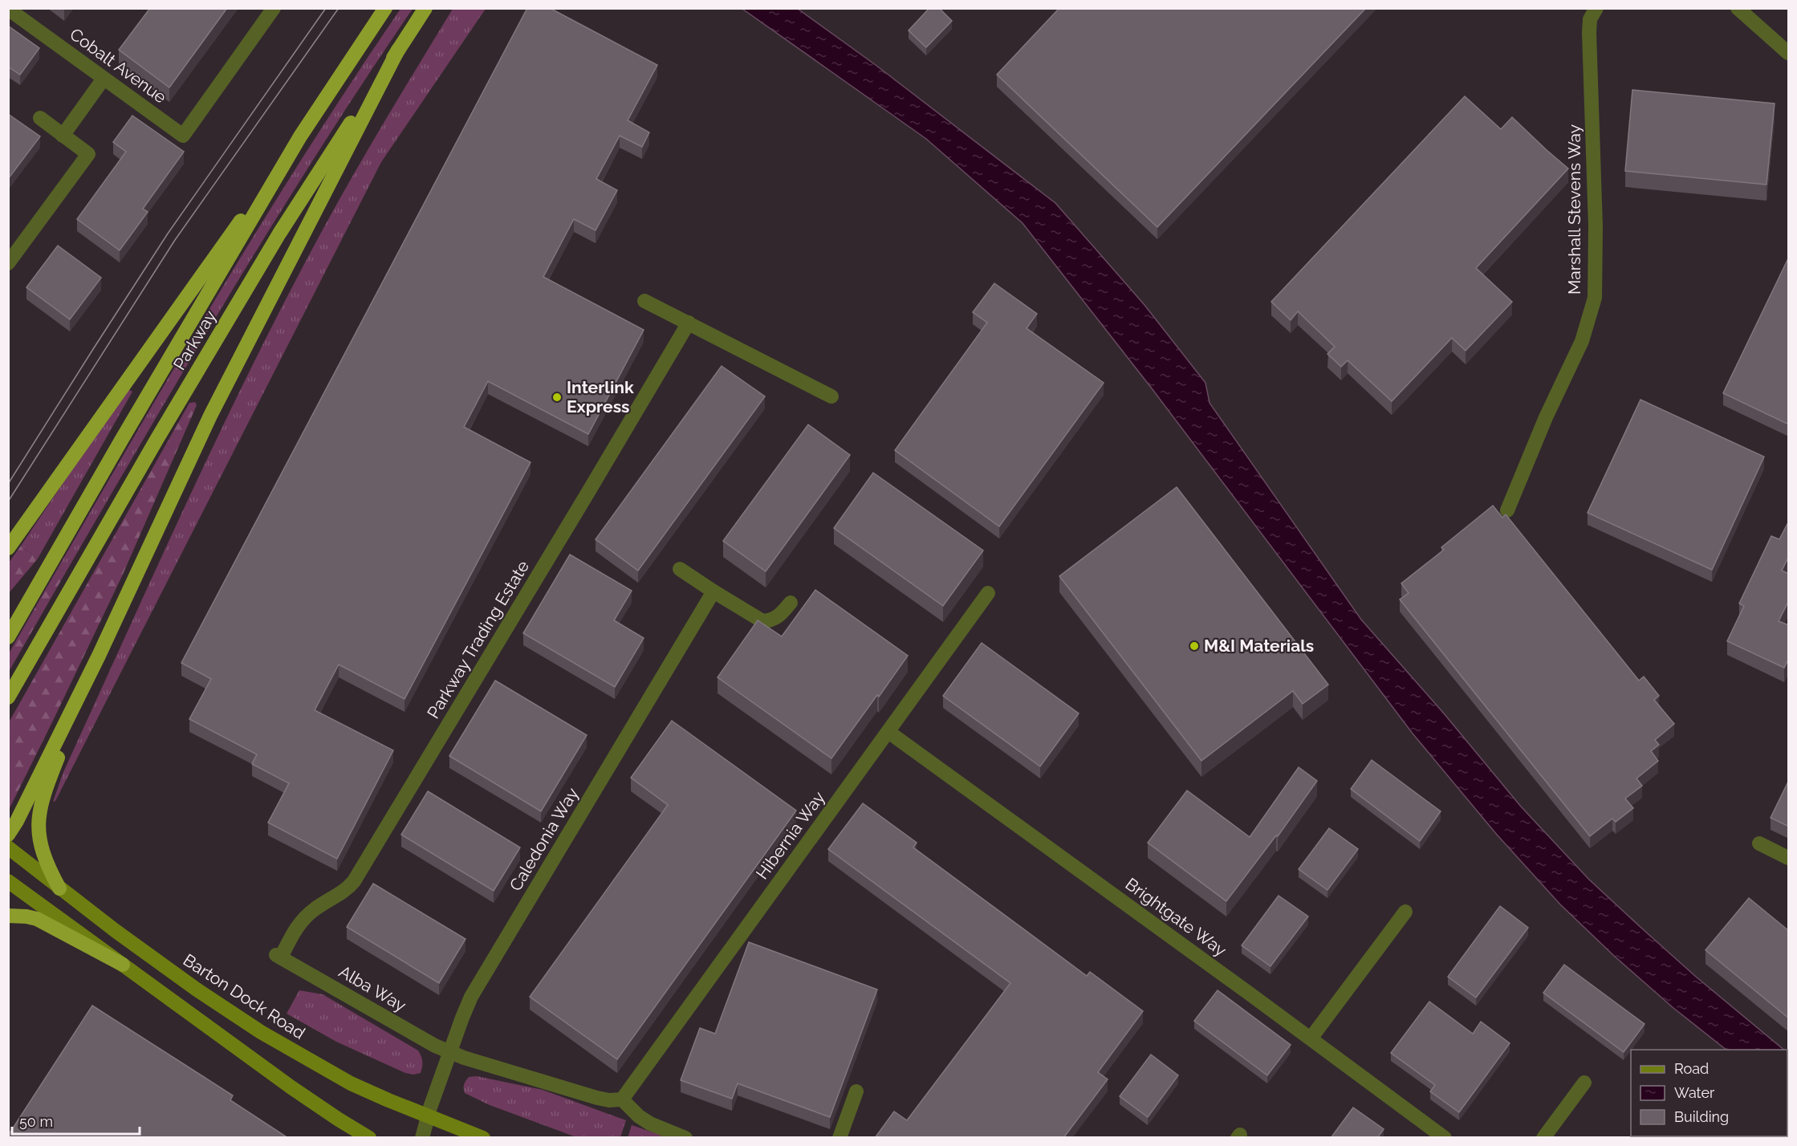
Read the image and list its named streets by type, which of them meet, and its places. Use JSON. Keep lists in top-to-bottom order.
{
  "streets": {
    "highway": ["Parkway"],
    "main road": ["Barton Dock Road"],
    "street": [
      "Cobalt Avenue",
      "Marshall Stevens Way",
      "Parkway Trading Estate",
      "Hibernia Way",
      "Caledonia Way",
      "Brightgate Way",
      "Alba Way"
    ]
  },
  "crossings": [
    ["Parkway Trading Estate", "Alba Way"],
    ["Hibernia Way", "Brightgate Way"],
    ["Caledonia Way", "Alba Way"],
    ["Caledonia Way", "Barton Dock Road"]
  ],
  "places": ["Interlink Express", "M&I Materials"],
  "legend": ["Road", "Water", "Building"],
  "scale_bar": "50 m"
}
